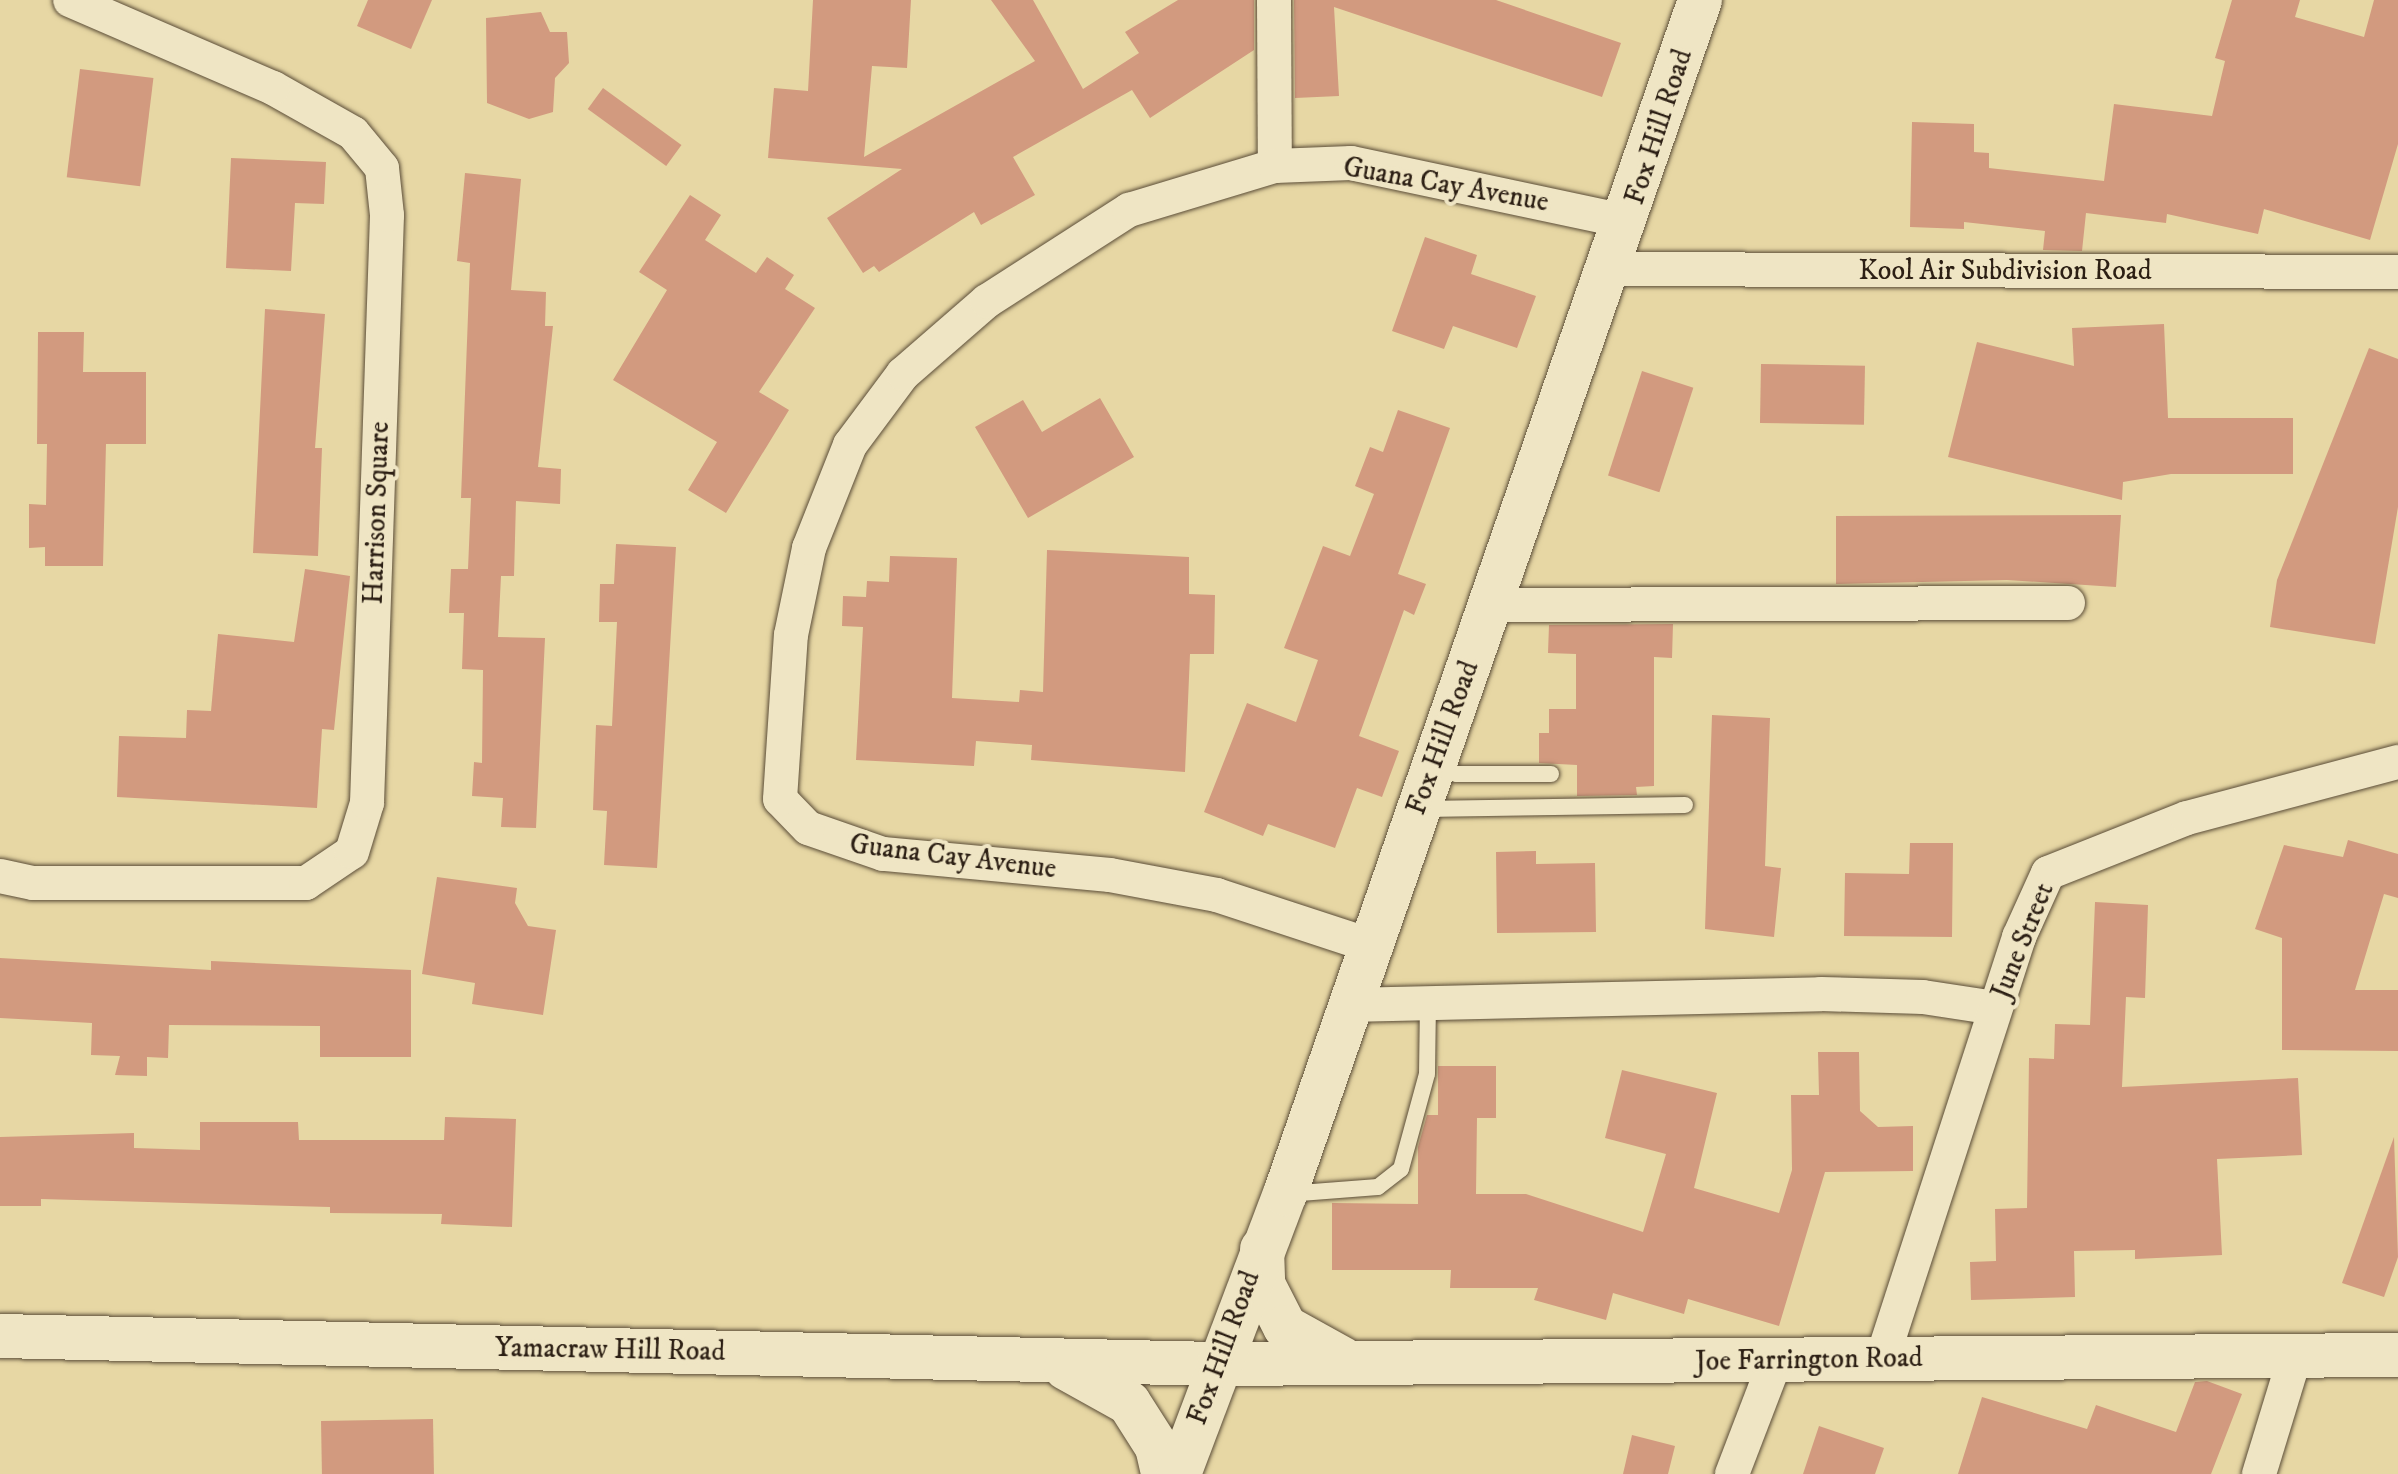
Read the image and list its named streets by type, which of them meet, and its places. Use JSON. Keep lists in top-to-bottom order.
{
  "streets": {
    "main road": ["Fox Hill Road", "Yamacraw Hill Road", "Joe Farrington Road"],
    "street": [
      "Guana Cay Avenue",
      "Kool Air Subdivision Road",
      "Harrison Square",
      "June Street"
    ]
  },
  "crossings": [
    ["Fox Hill Road", "Guana Cay Avenue"],
    ["Fox Hill Road", "Kool Air Subdivision Road"],
    ["Fox Hill Road", "Yamacraw Hill Road"],
    ["Fox Hill Road", "Joe Farrington Road"],
    ["June Street", "Joe Farrington Road"],
    ["Yamacraw Hill Road", "Joe Farrington Road"]
  ]
}
